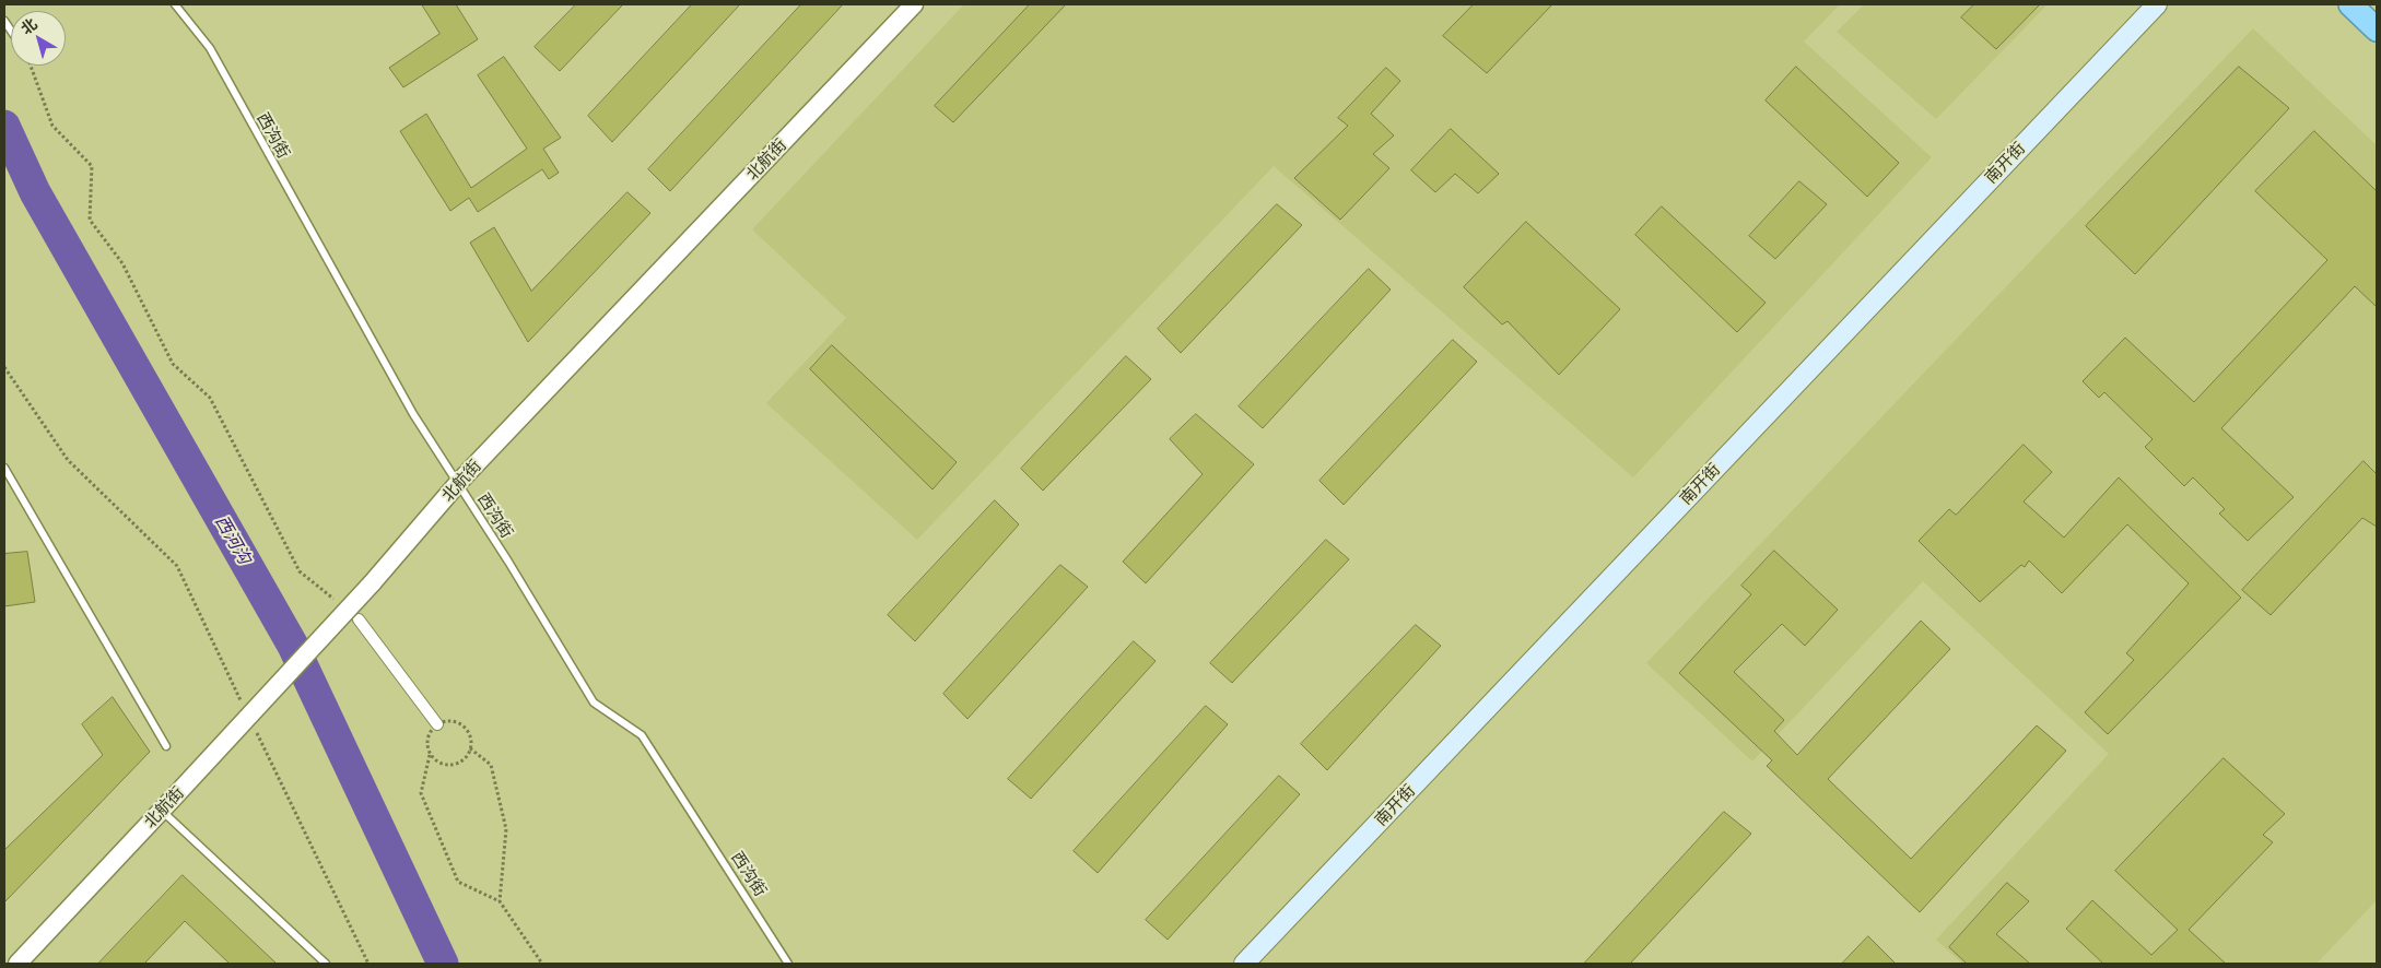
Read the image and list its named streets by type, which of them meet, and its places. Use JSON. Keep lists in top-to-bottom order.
{
  "streets": {
    "main road": ["南开街"],
    "street": ["北航街"],
    "lane": ["西沟街"]
  },
  "crossings": [
    ["西沟街", "北航街"]
  ],
  "water": ["西河沟"],
  "north": "top left"
}
